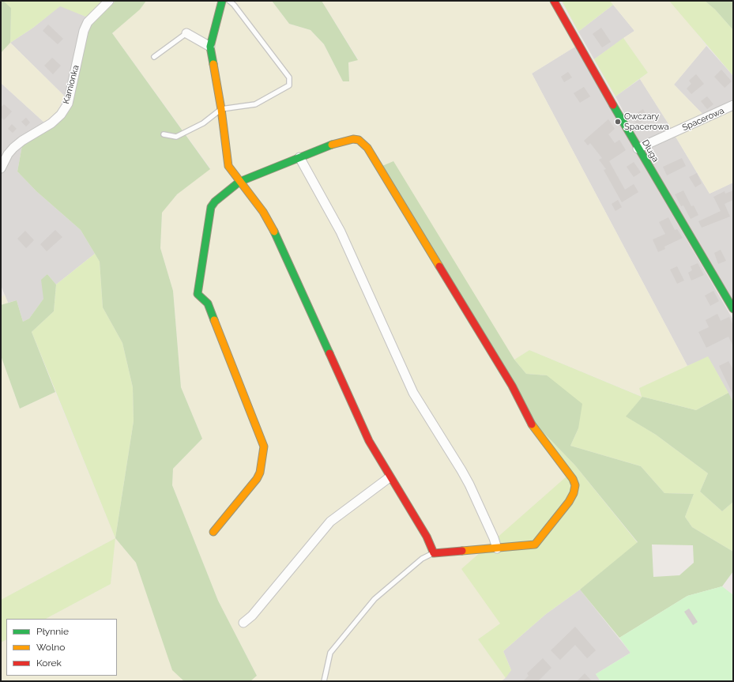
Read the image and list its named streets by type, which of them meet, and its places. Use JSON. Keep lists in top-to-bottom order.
{
  "streets": {
    "street": ["Kamionka", "Spacerowa", "Długa"]
  },
  "crossings": [
    ["Spacerowa", "Długa"]
  ],
  "places": ["Owczary Spacerowa"],
  "legend": ["Płynnie", "Wolno", "Korek"]
}
